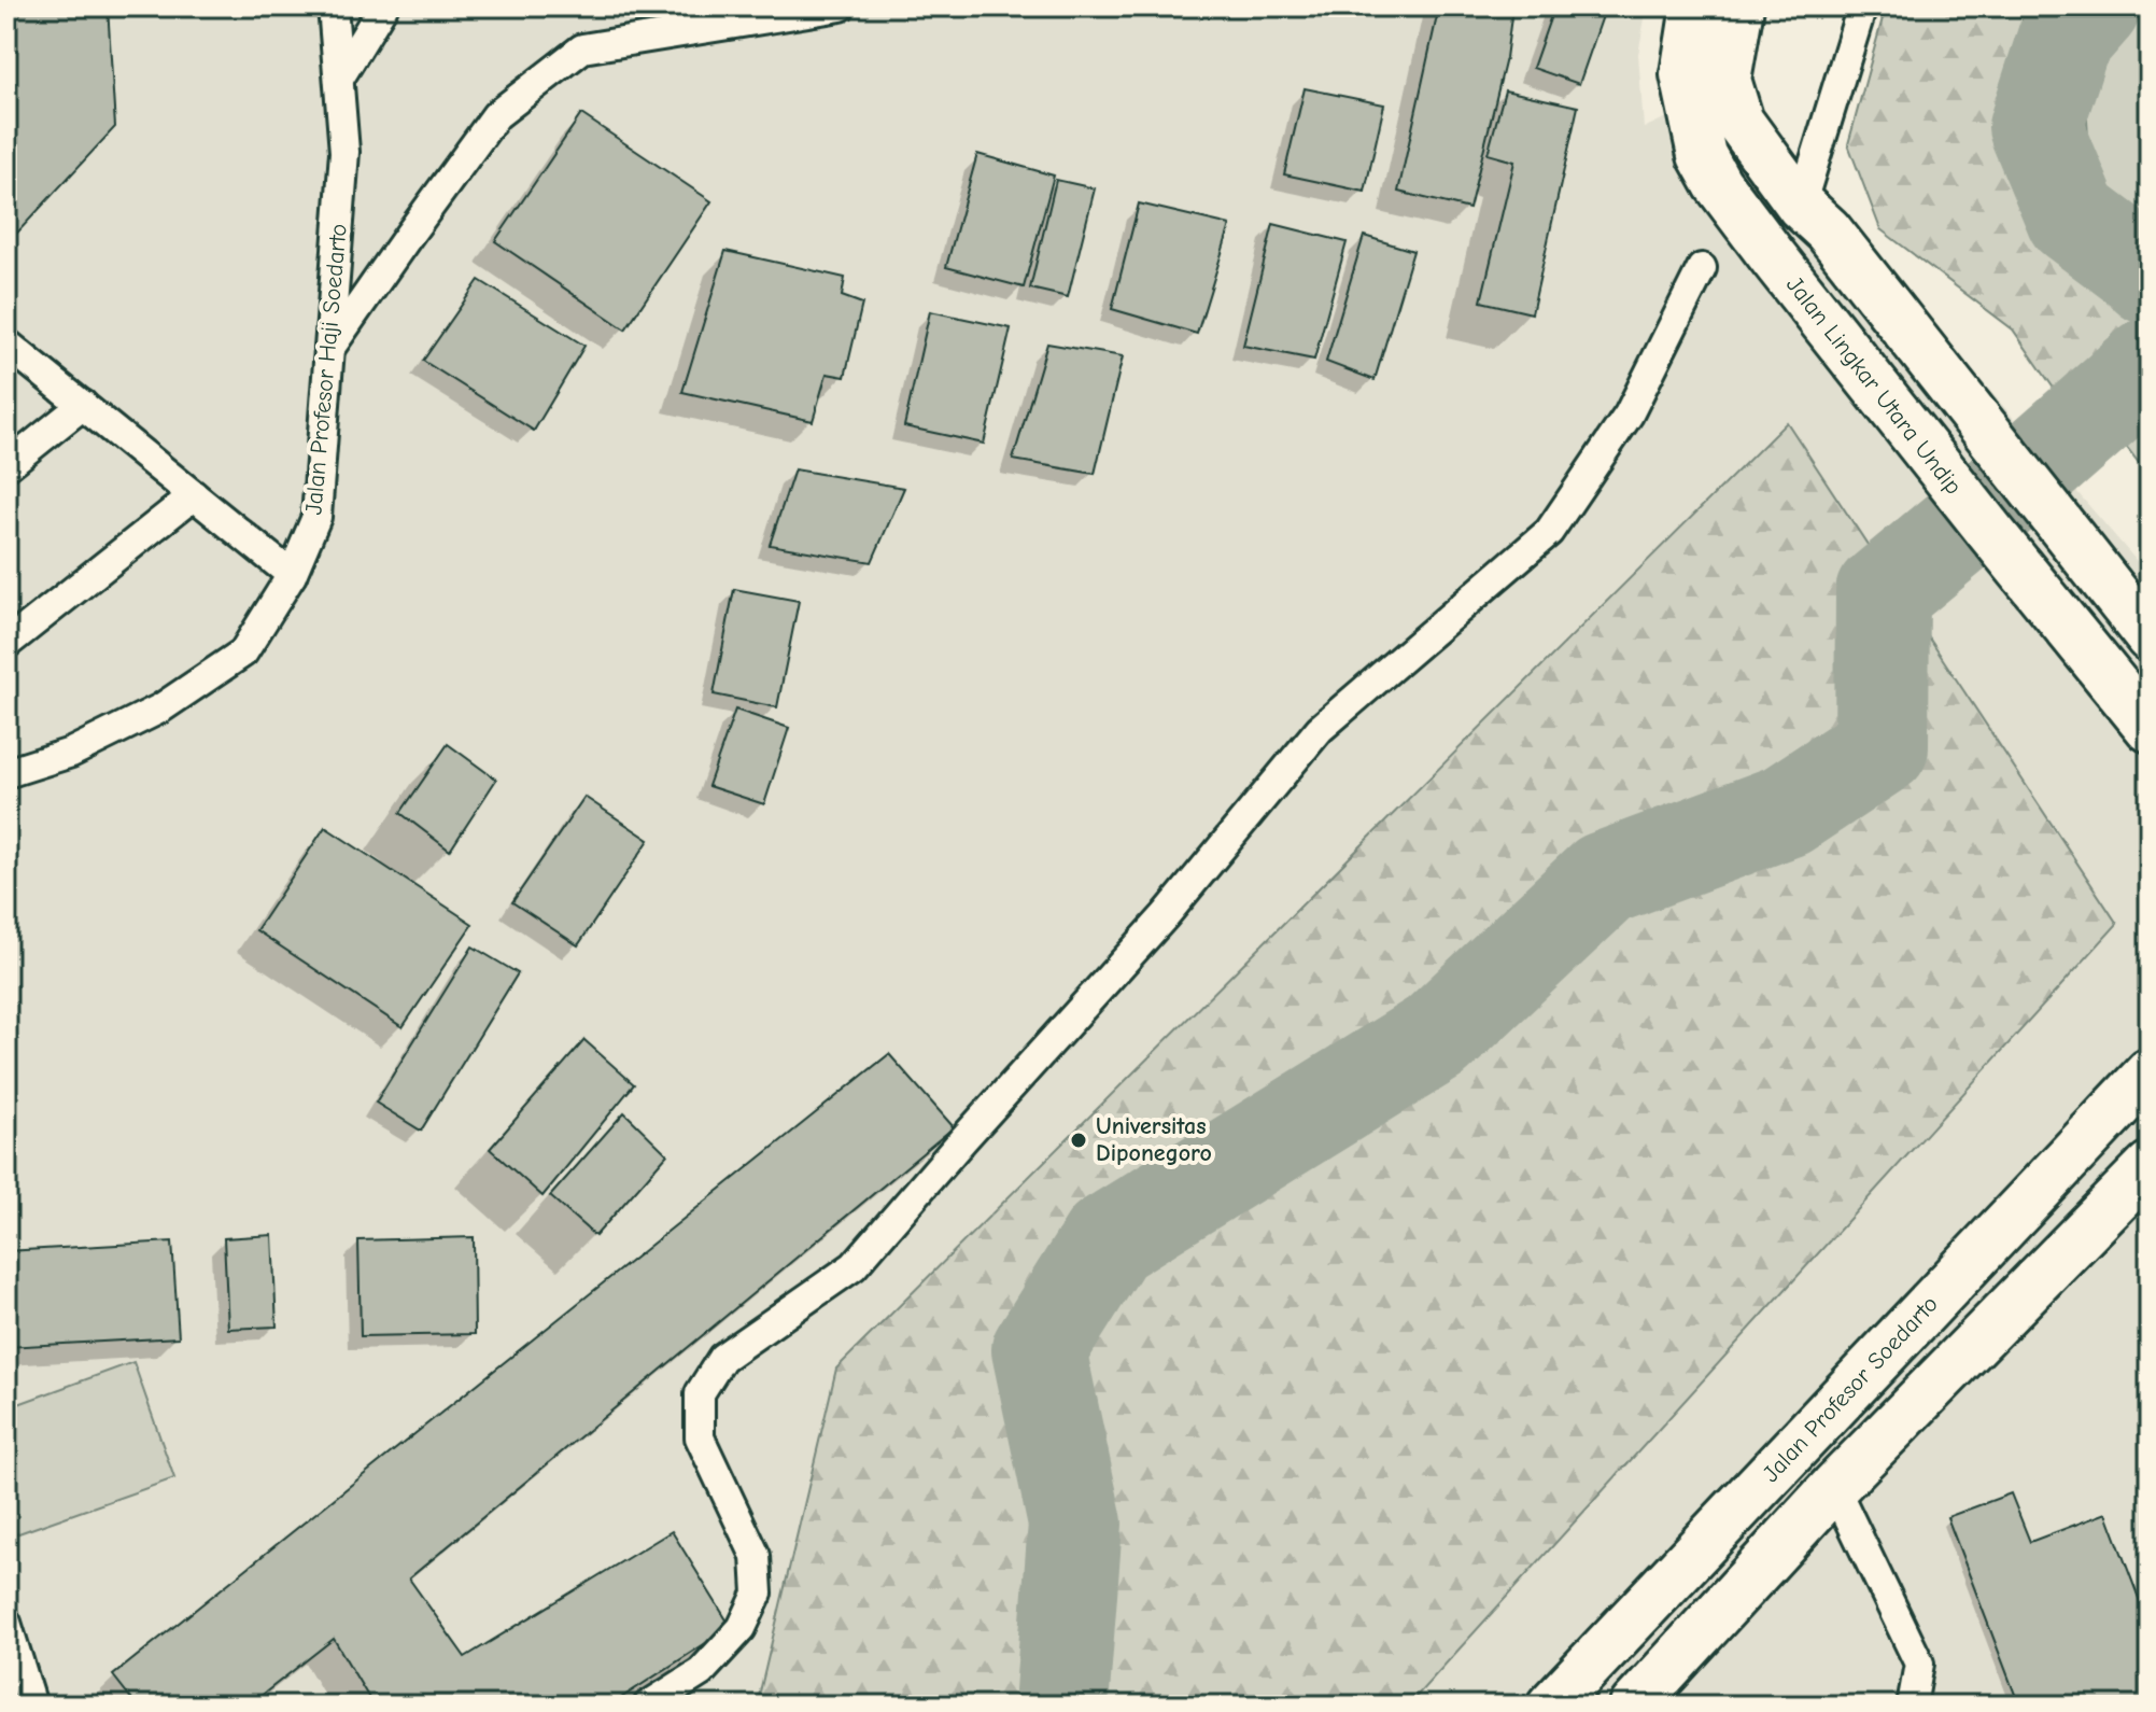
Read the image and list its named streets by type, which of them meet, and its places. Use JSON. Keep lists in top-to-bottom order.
{
  "streets": {
    "street": ["Jalan Lingkar Utara Undip", "Jalan Profesor Soedarto"],
    "lane": ["Jalan Profesor Haji Soedarto"]
  },
  "places": ["Universitas Diponegoro"]
}
